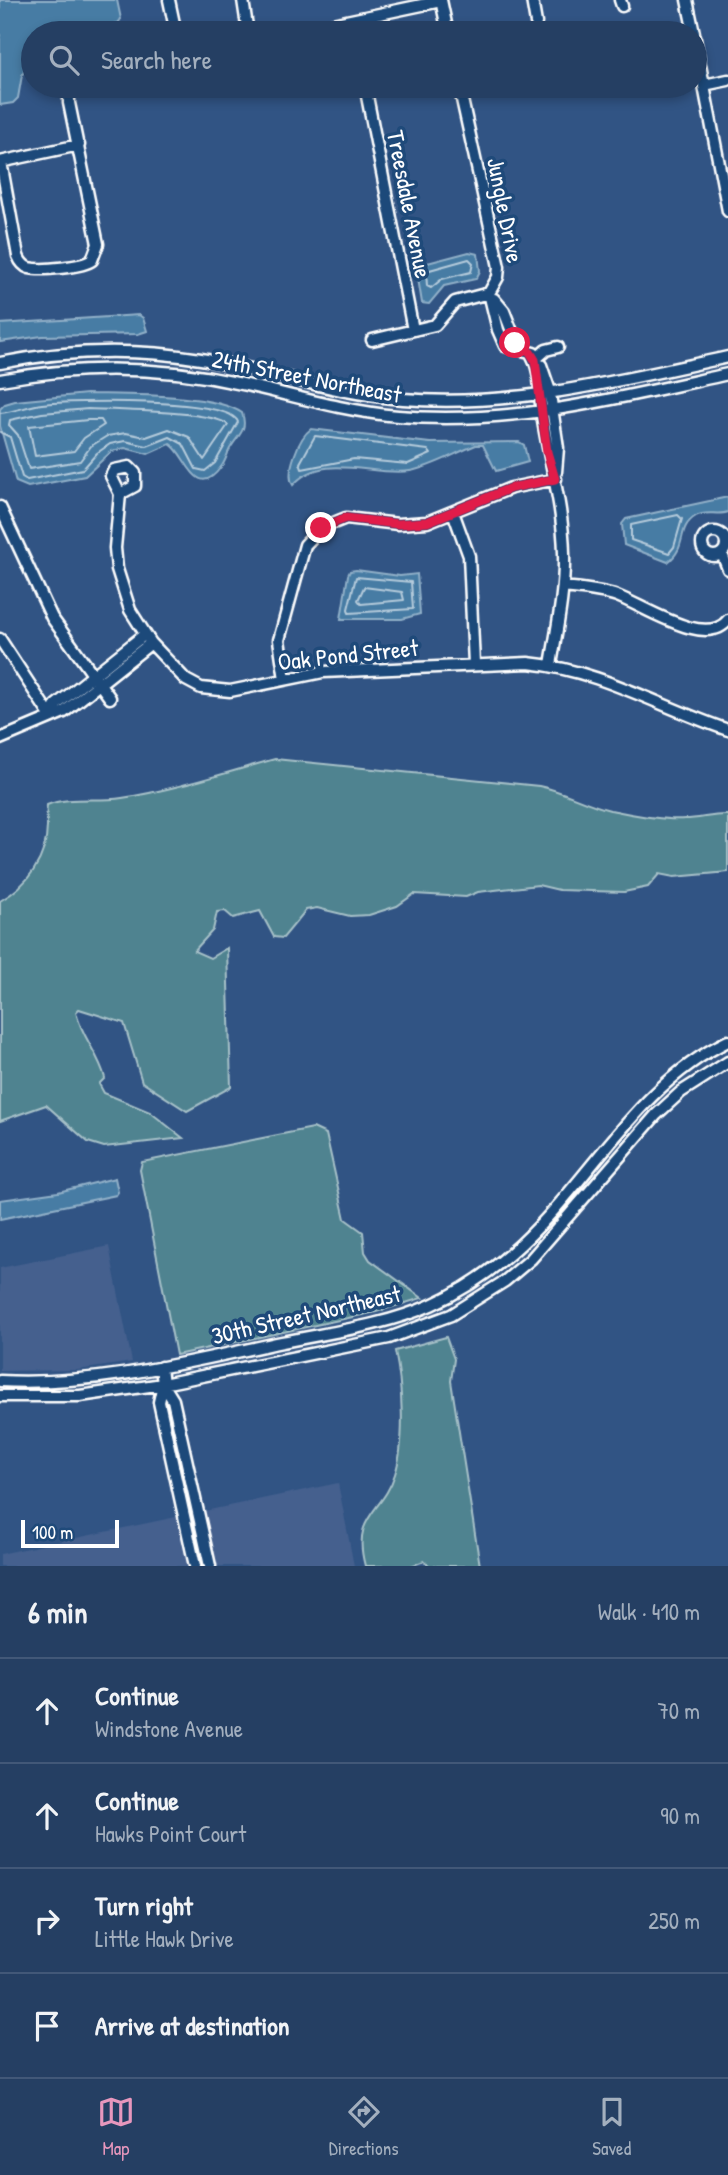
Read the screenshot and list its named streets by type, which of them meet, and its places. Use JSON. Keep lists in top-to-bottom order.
{
  "streets": {
    "street": [
      "Treesdale Avenue",
      "Jungle Drive",
      "24th Street Northeast",
      "Oak Pond Street",
      "30th Street Northeast"
    ]
  },
  "crossings": [
    ["Treesdale Avenue", "Jungle Drive"]
  ],
  "scale_bar": "100 m",
  "page": {
    "search": "Search here",
    "scale": "100 m",
    "heading": ["6 min", "Walk · 410 m"],
    "list": [
      ["Continue", "Windstone Avenue", "70 m"],
      ["Continue", "Hawks Point Court", "90 m"],
      ["Turn right", "Little Hawk Drive", "250 m"],
      "Arrive at destination"
    ],
    "nav": ["Map", "Directions", "Saved"]
  }
}
